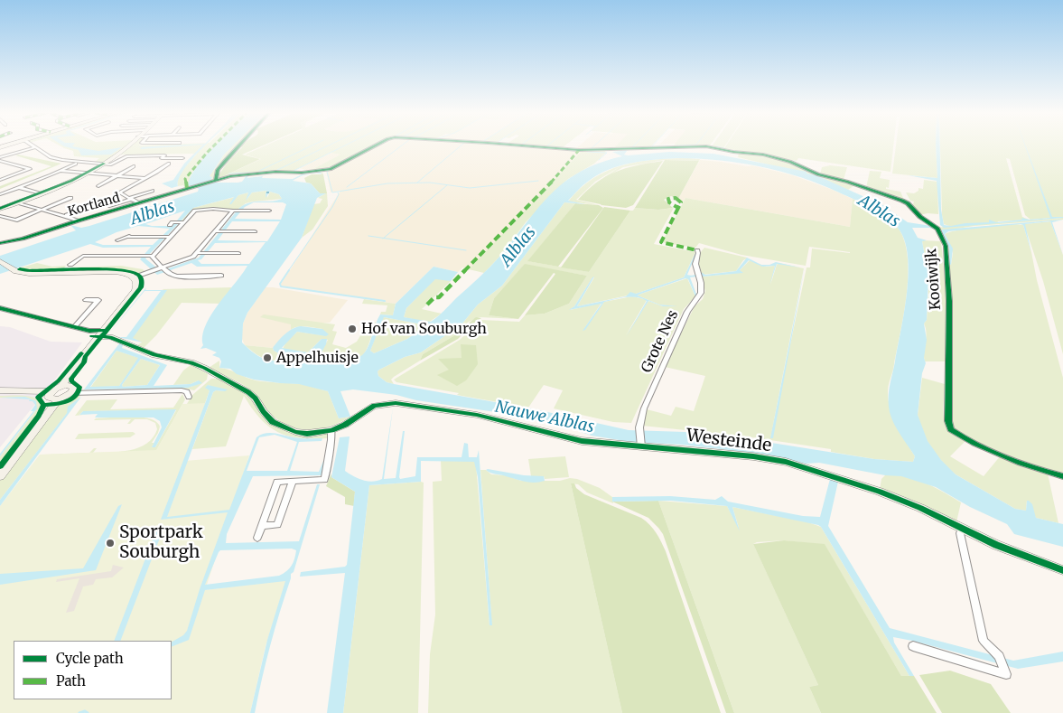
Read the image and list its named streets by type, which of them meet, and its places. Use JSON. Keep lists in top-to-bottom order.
{
  "streets": {
    "street": [
      "Kortland",
      "Kooiwijk",
      "Grote Nes",
      "Westeinde"
    ]
  },
  "crossings": [
    ["Kortland", "Kooiwijk"],
    ["Grote Nes", "Westeinde"]
  ],
  "water": ["Alblas", "Nauwe Alblas"],
  "places": ["Hof van Souburgh", "Appelhuisje", "Sportpark Souburgh"],
  "legend": ["Cycle path", "Path"]
}
